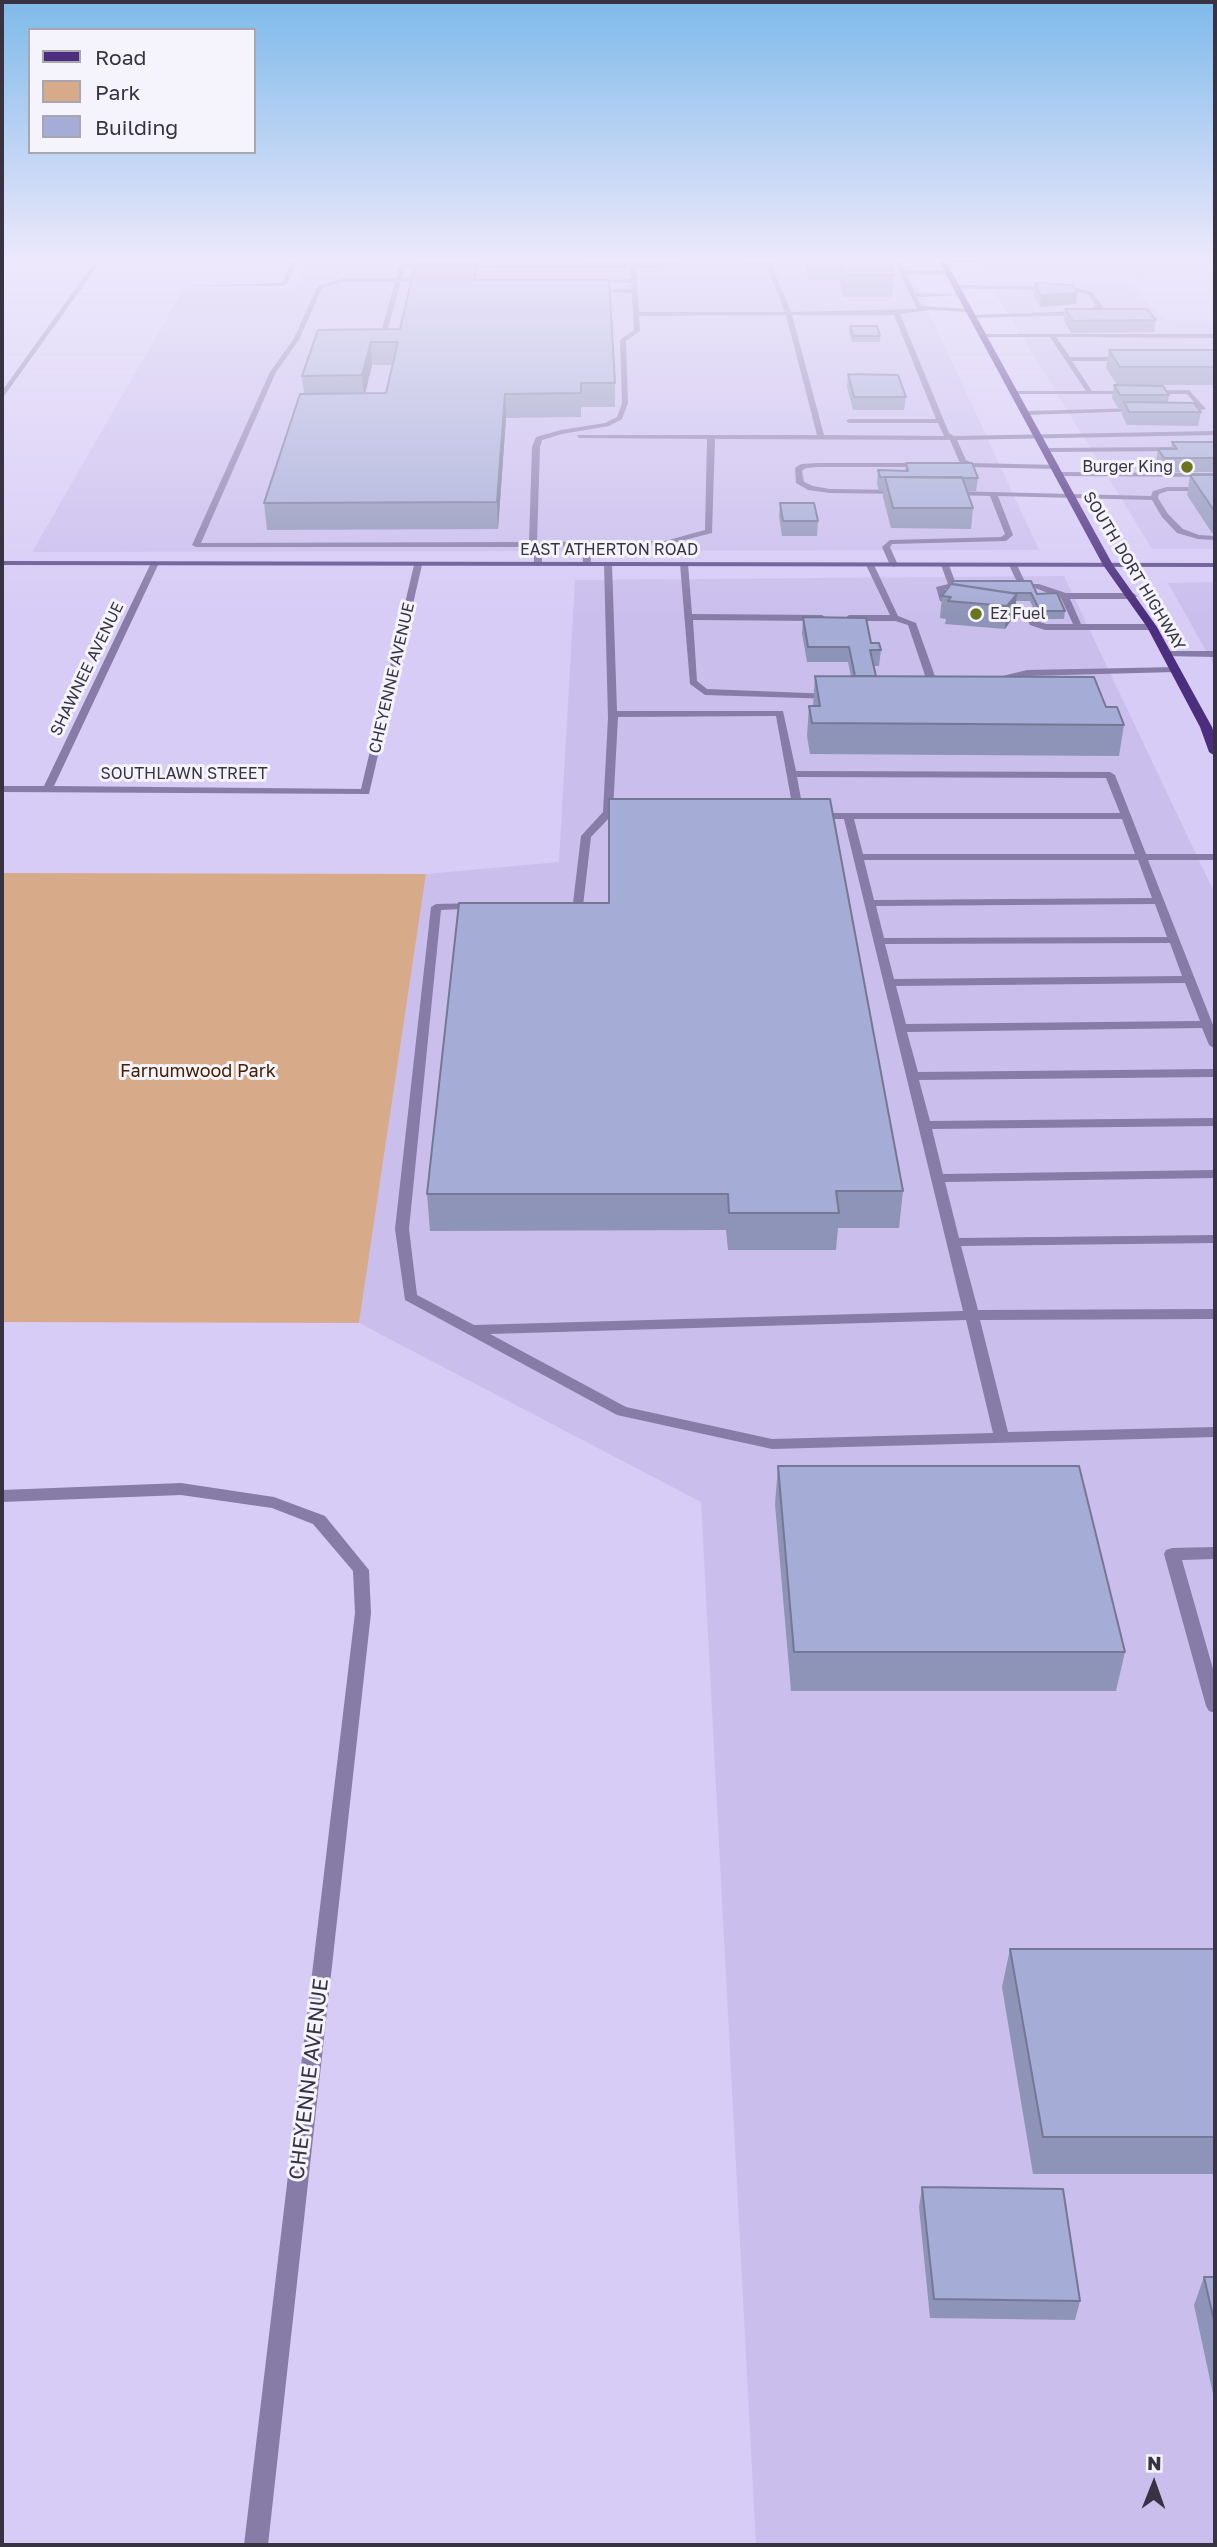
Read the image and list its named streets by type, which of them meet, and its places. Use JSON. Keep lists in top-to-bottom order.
{
  "streets": {
    "main road": ["SOUTH DORT HIGHWAY"],
    "street": [
      "EAST ATHERTON ROAD",
      "SHAWNEE AVENUE",
      "CHEYENNE AVENUE",
      "SOUTHLAWN STREET"
    ]
  },
  "crossings": [
    ["EAST ATHERTON ROAD", "SOUTH DORT HIGHWAY"],
    ["EAST ATHERTON ROAD", "SHAWNEE AVENUE"],
    ["EAST ATHERTON ROAD", "CHEYENNE AVENUE"],
    ["SHAWNEE AVENUE", "SOUTHLAWN STREET"],
    ["CHEYENNE AVENUE", "SOUTHLAWN STREET"]
  ],
  "parks": ["Farnumwood Park"],
  "places": ["Burger King", "Ez Fuel"],
  "legend": ["Road", "Park", "Building"],
  "north": "top"
}
